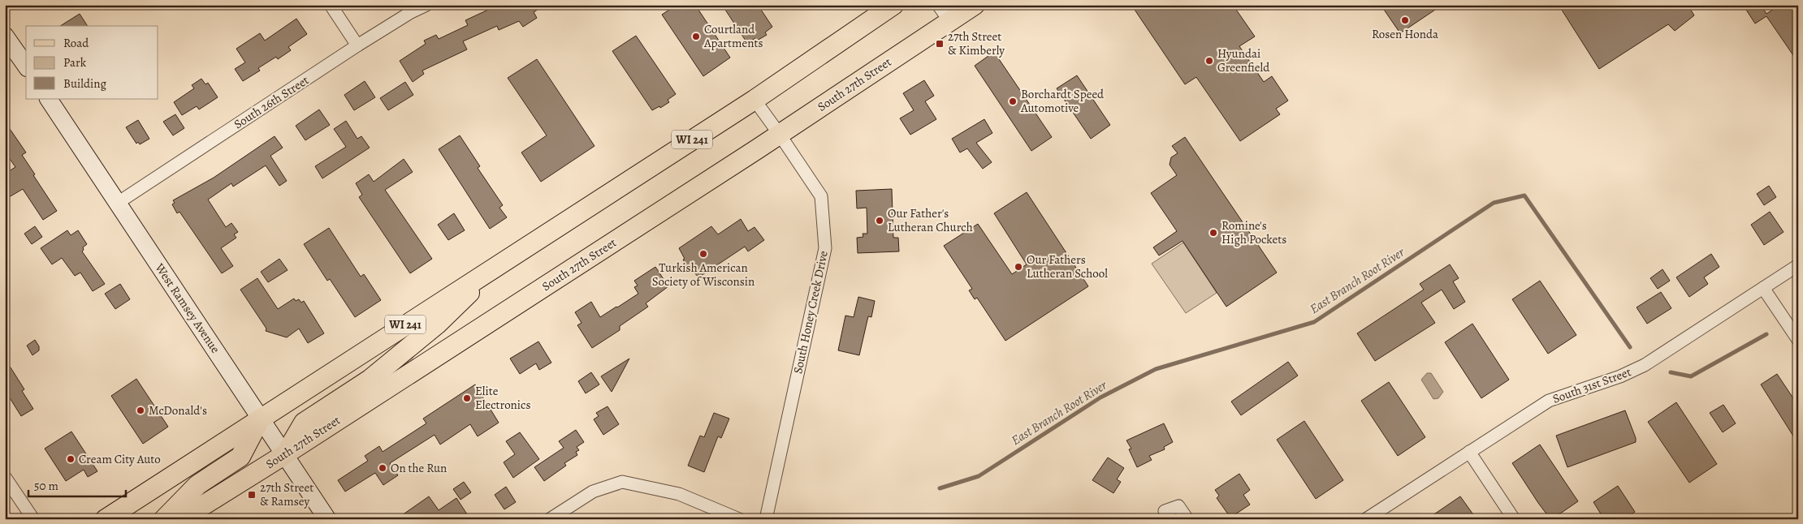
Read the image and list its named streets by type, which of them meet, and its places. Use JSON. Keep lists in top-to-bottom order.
{
  "streets": {
    "main road": ["South 27th Street", "WI 241"],
    "street": [
      "South 26th Street",
      "West Ramsey Avenue",
      "South Honey Creek Drive",
      "South 31st Street"
    ]
  },
  "crossings": [
    ["South 27th Street", "West Ramsey Avenue"],
    ["South 27th Street", "South Honey Creek Drive"],
    ["South 26th Street", "West Ramsey Avenue"],
    ["WI 241", "West Ramsey Avenue"],
    ["WI 241", "South Honey Creek Drive"]
  ],
  "water": ["East Branch Root River"],
  "places": {
    "other": [
      "Rosen Honda",
      "Courtland Apartments",
      "Hyundai Greenfield",
      "Borchardt Speed Automotive",
      "Our Father's Lutheran Church",
      "Romine's High Pockets",
      "Turkish American Society of Wisconsin",
      "Our Fathers Lutheran School",
      "Elite Electronics",
      "McDonald's",
      "Cream City Auto",
      "On the Run"
    ],
    "transit": ["27th Street & Kimberly", "27th Street & Ramsey"]
  },
  "legend": ["Road", "Park", "Building"],
  "scale_bar": "50 m"
}
